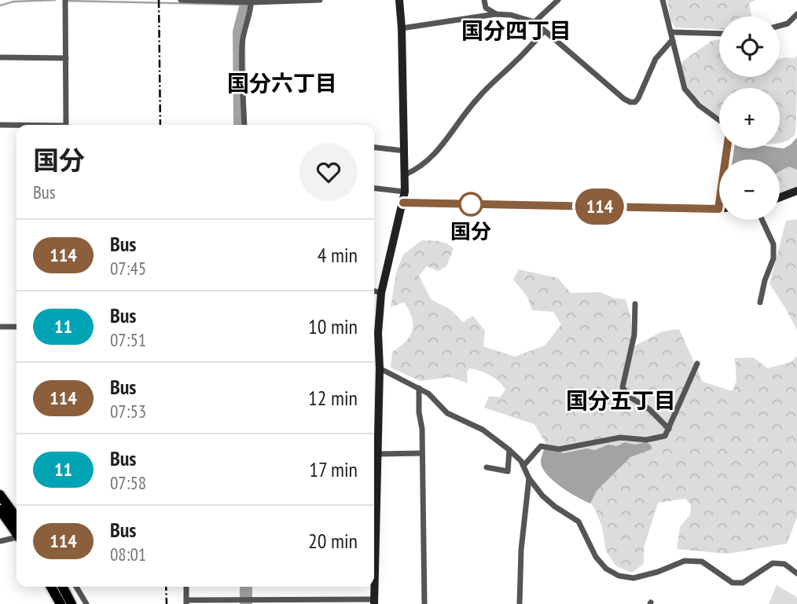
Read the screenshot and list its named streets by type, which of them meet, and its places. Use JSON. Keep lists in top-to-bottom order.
{
  "districts": ["国分四丁目", "国分六丁目", "国分五丁目"],
  "places": ["国分"],
  "lines": ["bus line 114"],
  "page": {
    "on_map": "114",
    "map_buttons": ["+", "−"],
    "heading": ["国分", "Bus"],
    "list": [
      {
        "mark": "114",
        "name": "Bus",
        "note": "07:45",
        "value": "4 min"
      },
      {
        "mark": "11",
        "name": "Bus",
        "note": "07:51",
        "value": "10 min"
      },
      {
        "mark": "114",
        "name": "Bus",
        "note": "07:53",
        "value": "12 min"
      },
      {
        "mark": "11",
        "name": "Bus",
        "note": "07:58",
        "value": "17 min"
      },
      {
        "mark": "114",
        "name": "Bus",
        "note": "08:01",
        "value": "20 min"
      }
    ]
  }
}
